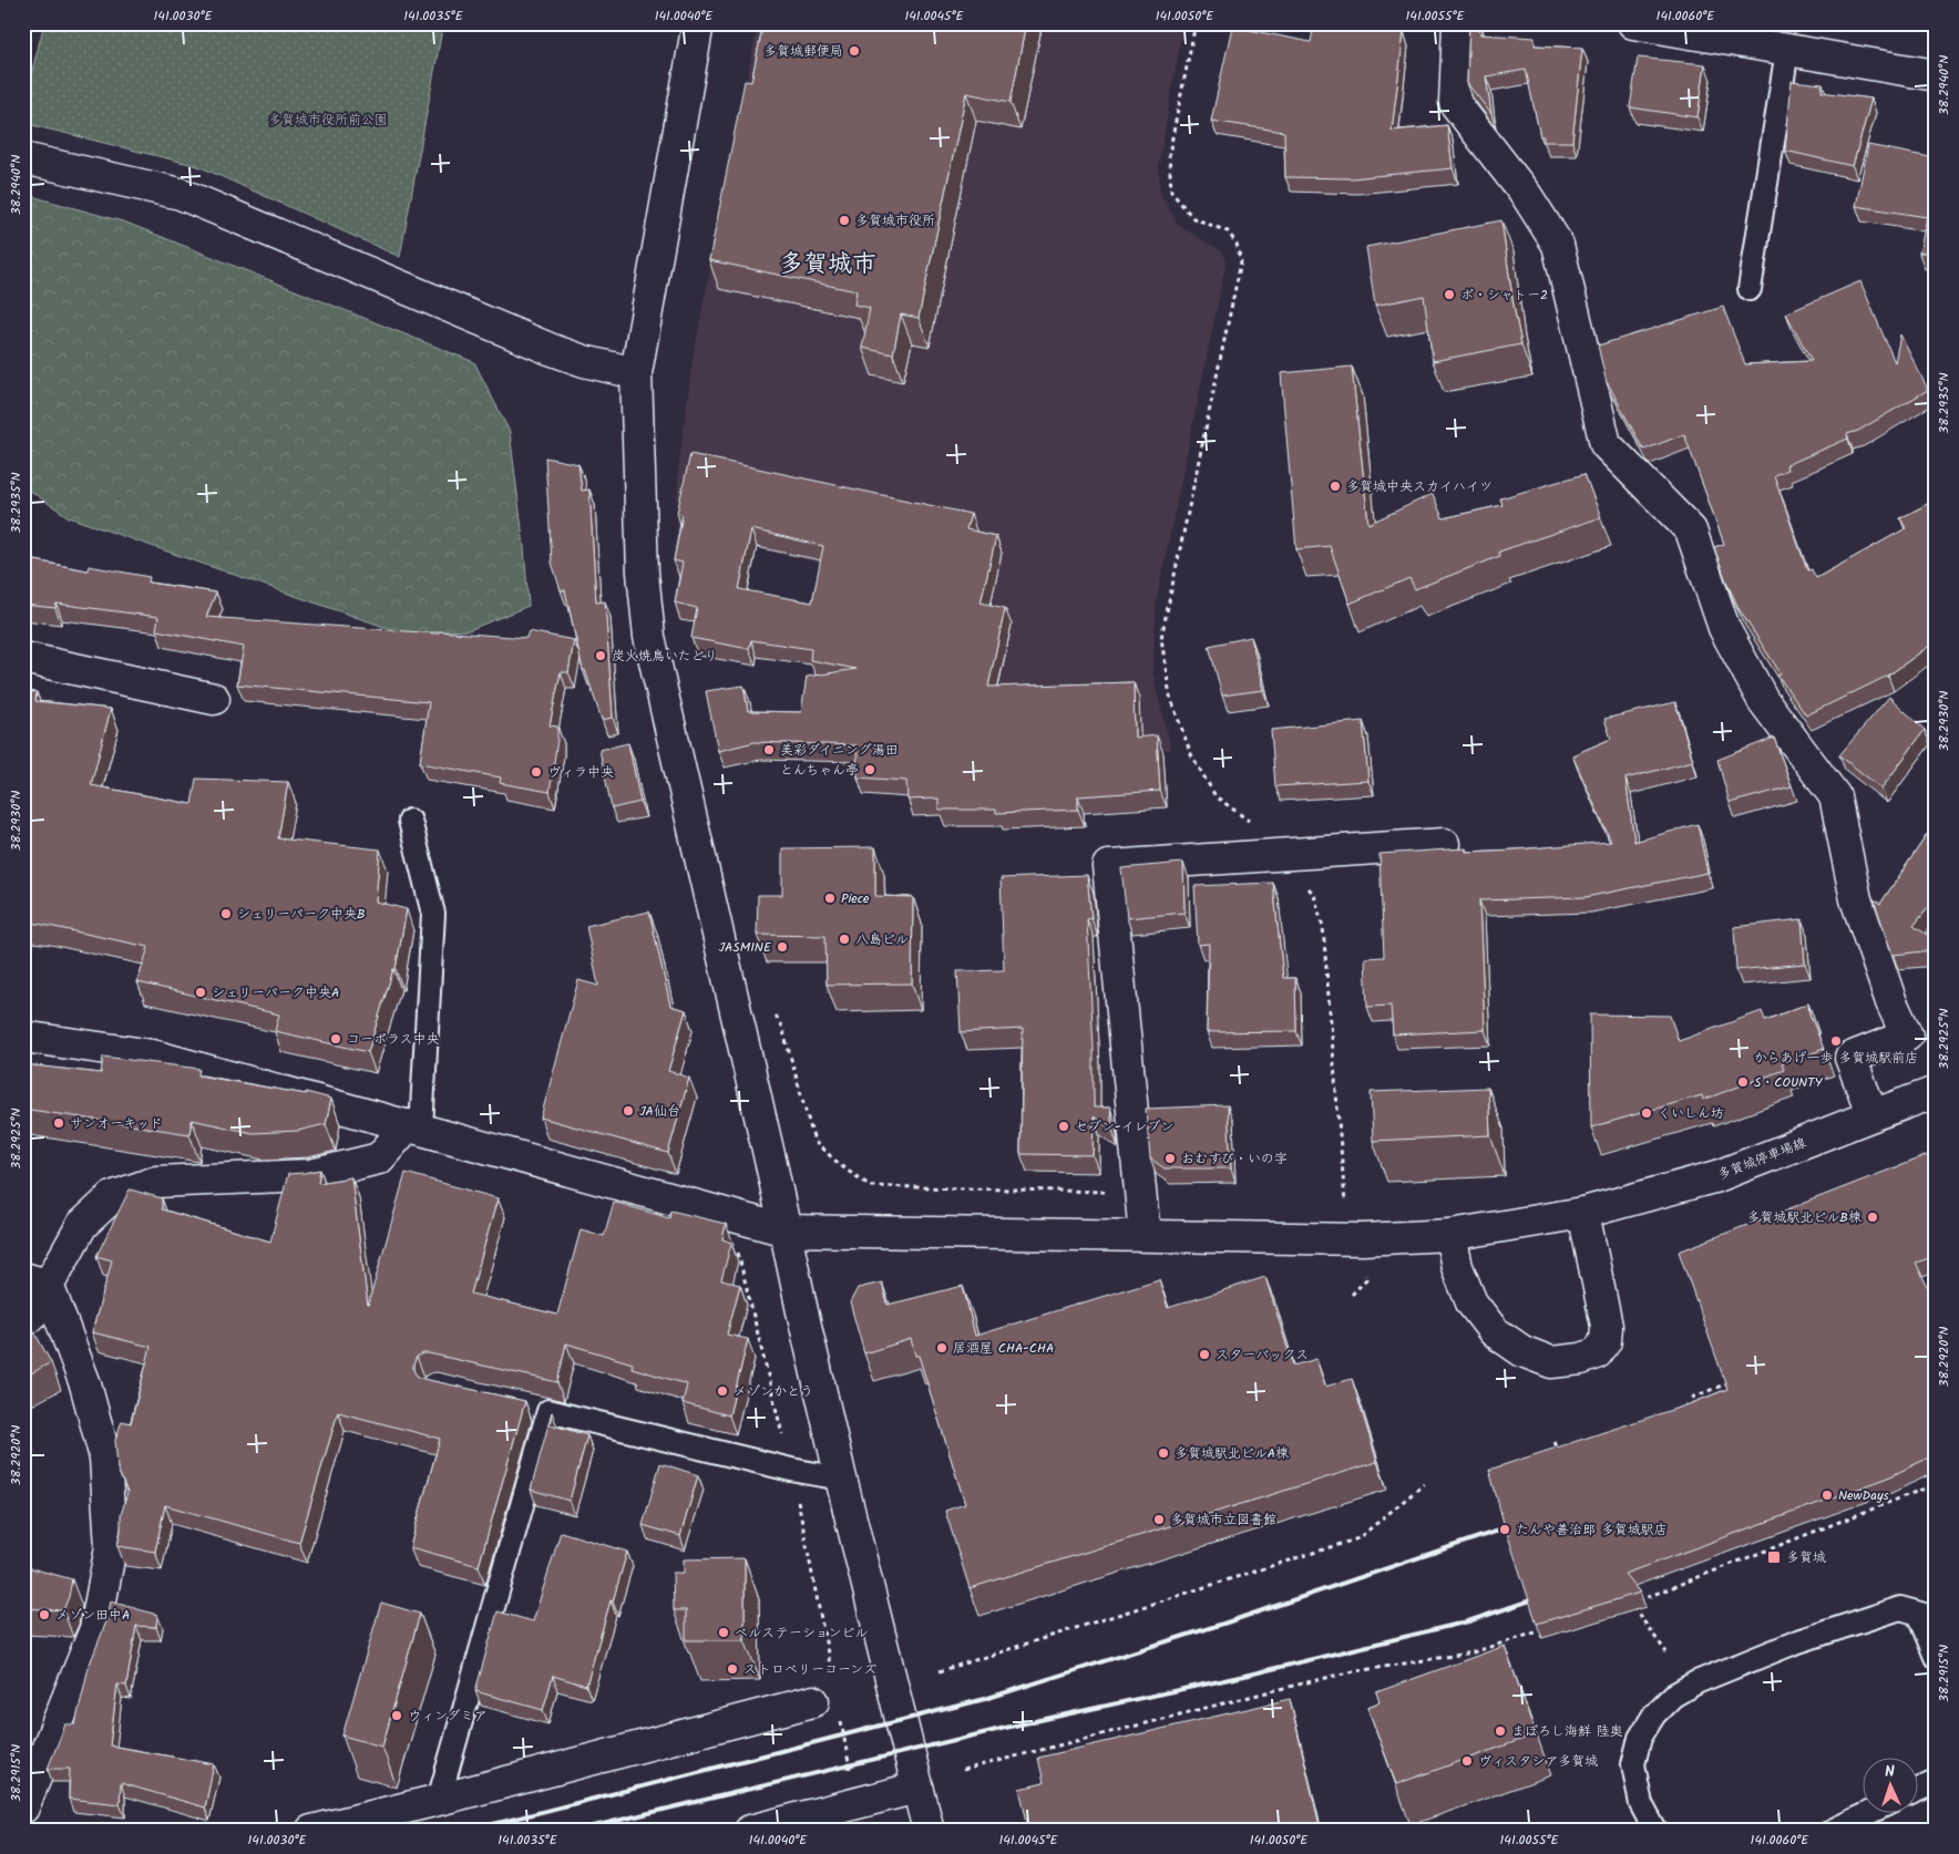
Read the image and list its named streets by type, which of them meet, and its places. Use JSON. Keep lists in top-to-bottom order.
{
  "streets": {
    "street": ["多賀城停車場線"]
  },
  "districts": ["多賀城市"],
  "parks": ["多賀城市役所前公園"],
  "places": {
    "other": [
      "多賀城郵便局",
      "多賀城市役所",
      "ボ・シャトー2",
      "多賀城中央スカイハイツ",
      "炭火焼鳥いたどり",
      "美彩ダイニング湯田",
      "とんちゃん亭",
      "ヴィラ中央",
      "Piece",
      "シェリーパーク中央B",
      "八島ビル",
      "JASMINE",
      "シェリーパーク中央A",
      "コーポラス中央",
      "からあげ一歩 多賀城駅前店",
      "S・COUNTY",
      "JA仙台",
      "くいしん坊",
      "サンオーキッド",
      "セブン-イレブン",
      "おむすび・いの字",
      "多賀城駅北ビルB棟",
      "居酒屋 CHA-CHA",
      "スターバックス",
      "メゾンかとう",
      "多賀城駅北ビルA棟",
      "NewDays",
      "多賀城市立図書館",
      "たんや善治郎 多賀城駅店",
      "メゾン田中A",
      "ベルステーションビル",
      "ストロベリーコーンズ",
      "ウィンダミア",
      "まぼろし海鮮 陸奥",
      "ヴィスタシア多賀城"
    ],
    "transit": ["多賀城"]
  },
  "north": "top",
  "coordinates": [
    "141.0030°E",
    "141.0035°E",
    "141.0040°E",
    "141.0045°E",
    "141.0050°E",
    "141.0055°E",
    "141.0060°E",
    "38.2940°N",
    "38.2935°N",
    "38.2930°N",
    "38.2925°N",
    "38.2920°N",
    "38.2915°N"
  ]
}
